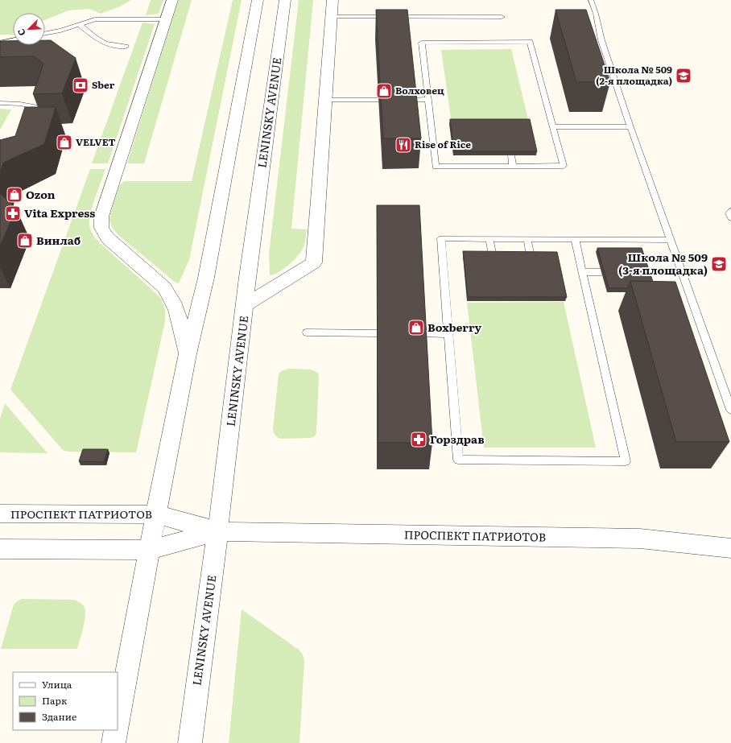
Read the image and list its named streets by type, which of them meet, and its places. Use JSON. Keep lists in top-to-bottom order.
{
  "streets": {
    "street": ["LENINSKY AVENUE", "ПРОСПЕКТ ПАТРИОТОВ"]
  },
  "crossings": [
    ["LENINSKY AVENUE", "ПРОСПЕКТ ПАТРИОТОВ"]
  ],
  "places": {
    "school or university": ["Школа № 509 (2-я площадка)", "Школа № 509 (3-я площадка)"],
    "bank": ["Sber"],
    "shop": [
      "Волховец",
      "VELVET",
      "Ozon",
      "Винлаб",
      "Boxberry"
    ],
    "restaurant": ["Rise of Rice"],
    "pharmacy": ["Vita Express", "Горздрав"]
  },
  "legend": ["Улица", "Парк", "Здание"],
  "north": "bottom left"
}
